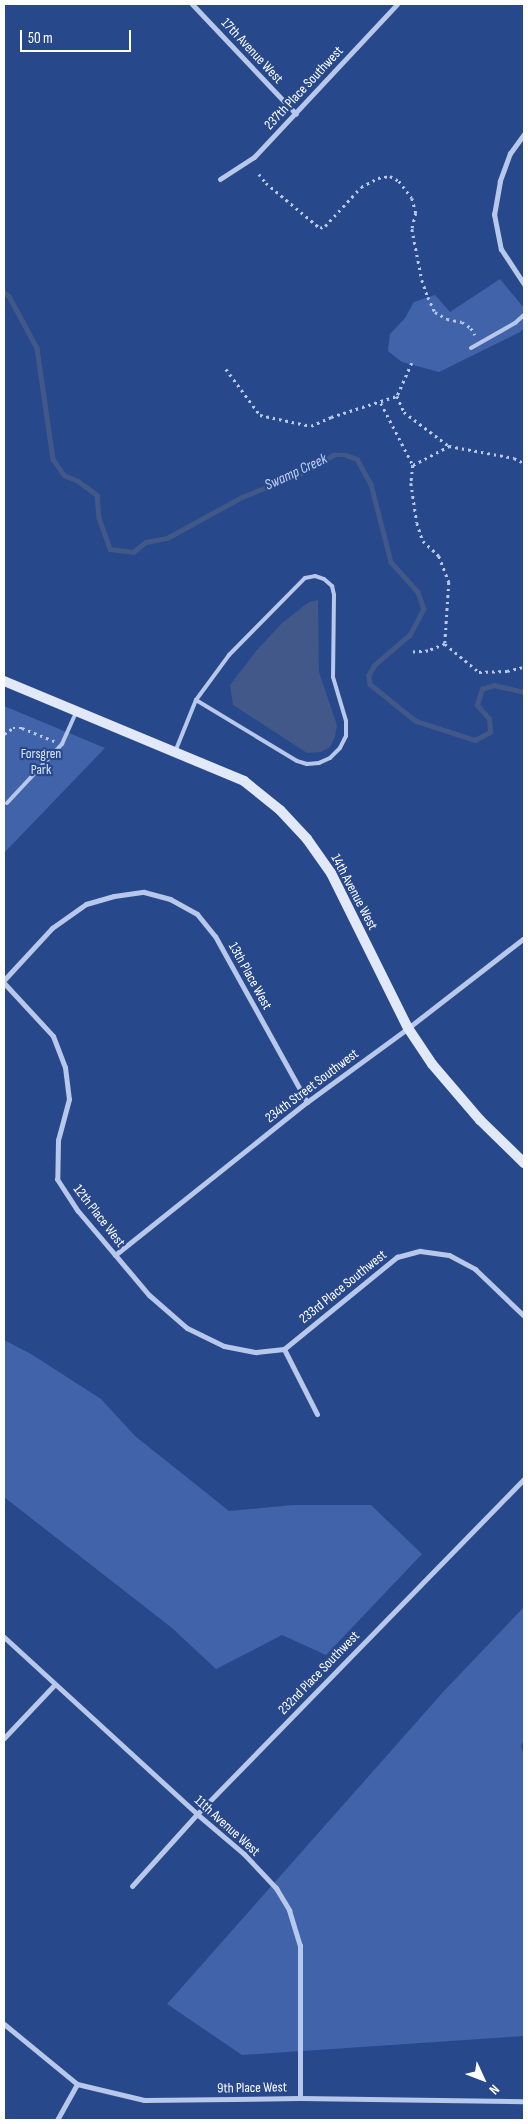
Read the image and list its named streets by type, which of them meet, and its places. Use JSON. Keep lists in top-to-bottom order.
{
  "streets": {
    "street": [
      "17th Avenue West",
      "237th Place Southwest",
      "14th Avenue West",
      "13th Place West",
      "234th Street Southwest",
      "12th Place West",
      "233rd Place Southwest",
      "232nd Place Southwest",
      "11th Avenue West",
      "9th Place West"
    ]
  },
  "crossings": [
    ["17th Avenue West", "237th Place Southwest"],
    ["14th Avenue West", "234th Street Southwest"],
    ["13th Place West", "234th Street Southwest"],
    ["13th Place West", "12th Place West"],
    ["234th Street Southwest", "12th Place West"],
    ["12th Place West", "233rd Place Southwest"],
    ["232nd Place Southwest", "11th Avenue West"],
    ["11th Avenue West", "9th Place West"]
  ],
  "water": ["Swamp Creek"],
  "parks": ["Forsgren Park"],
  "scale_bar": "50 m",
  "north": "bottom right"
}
